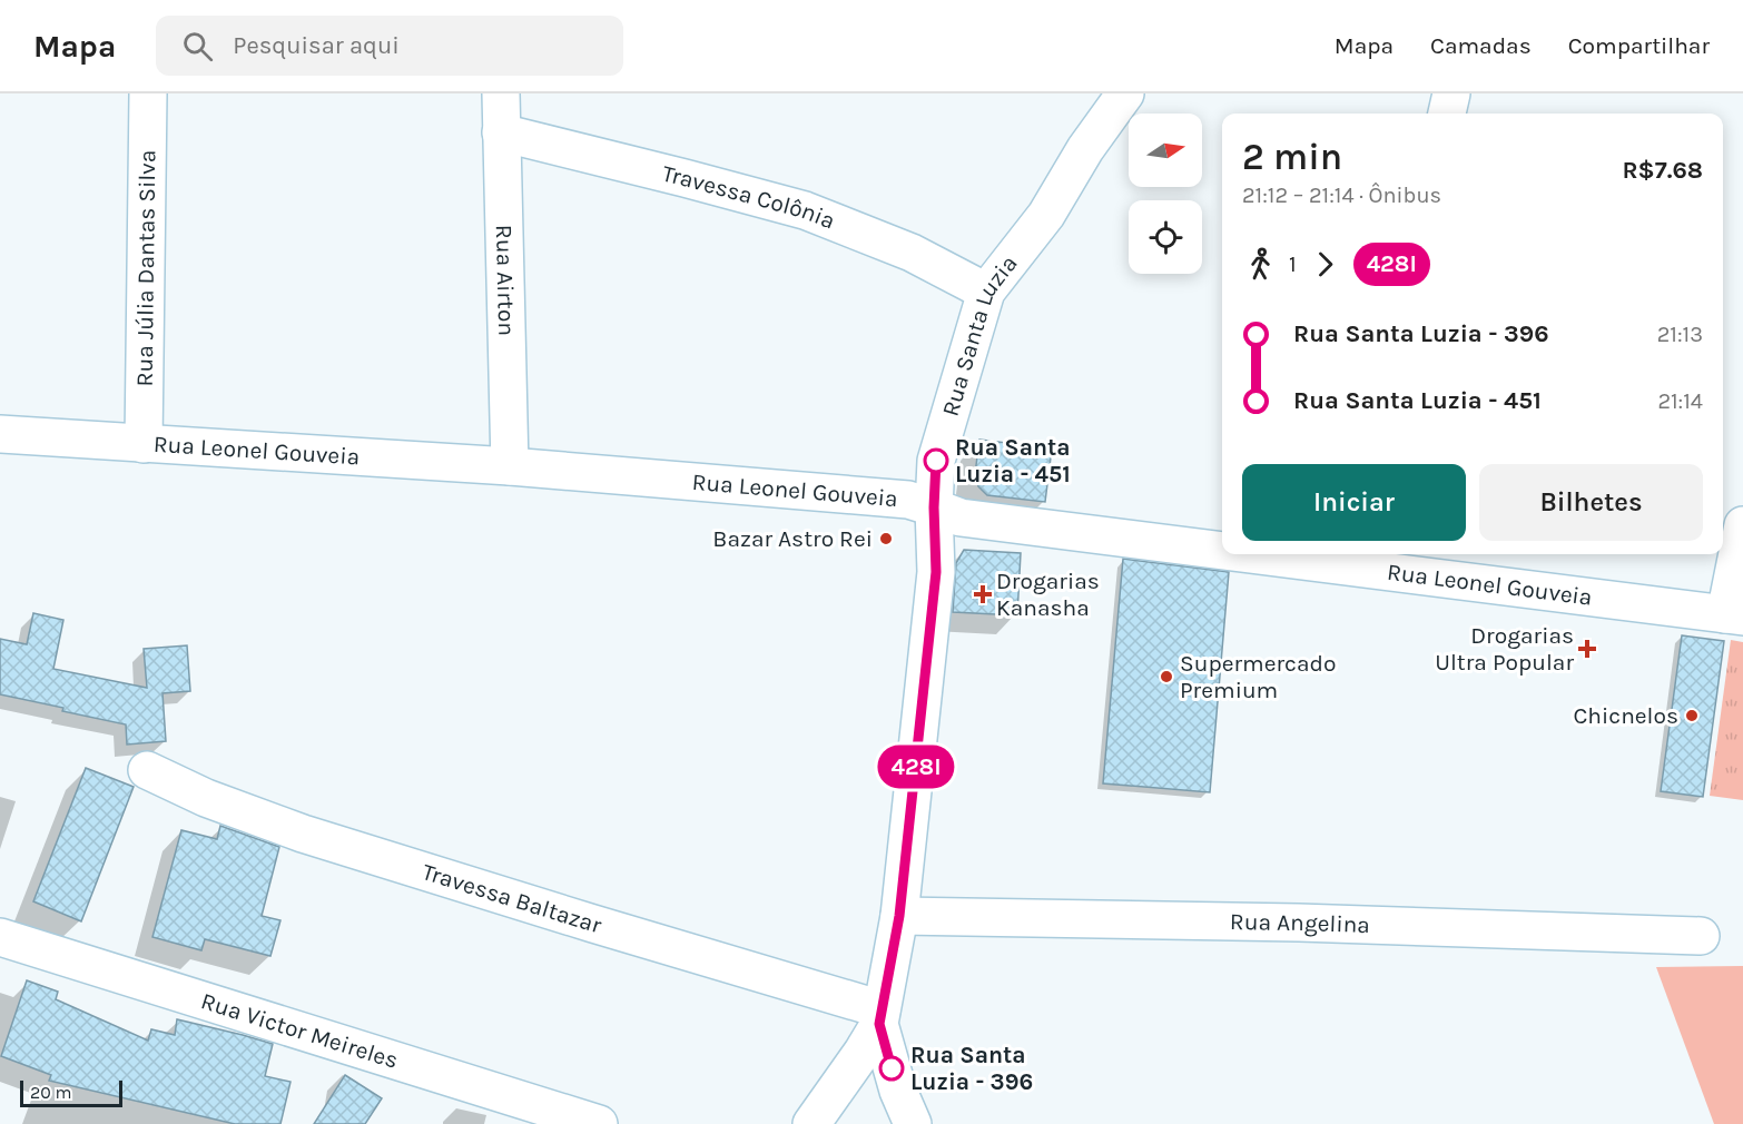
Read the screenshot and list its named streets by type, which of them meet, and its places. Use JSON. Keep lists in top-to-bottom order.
{
  "streets": {
    "street": [
      "Travessa Colônia",
      "Rua Júlia Dantas Silva",
      "Rua Airton",
      "Rua Santa Luzia",
      "Rua Leonel Gouveia",
      "Travessa Baltazar",
      "Rua Angelina",
      "Rua Victor Meireles"
    ]
  },
  "crossings": [
    ["Travessa Colônia", "Rua Airton"],
    ["Travessa Colônia", "Rua Santa Luzia"],
    ["Rua Júlia Dantas Silva", "Rua Leonel Gouveia"],
    ["Rua Airton", "Rua Leonel Gouveia"],
    ["Rua Santa Luzia", "Rua Leonel Gouveia"],
    ["Rua Santa Luzia", "Travessa Baltazar"],
    ["Rua Santa Luzia", "Rua Angelina"]
  ],
  "places": {
    "other": [
      "Rua Santa Luzia - 451",
      "Bazar Astro Rei",
      "Supermercado Premium",
      "Chicnelos",
      "Rua Santa Luzia - 396"
    ],
    "health": ["Drogarias Kanasha", "Drogarias Ultra Popular"]
  },
  "lines": ["bus line 428I"],
  "scale_bar": "20 m",
  "north": "right",
  "page": {
    "header": "Mapa",
    "search": "Pesquisar aqui",
    "nav": ["Mapa", "Camadas", "Compartilhar"],
    "on_map": "428I",
    "heading": ["2 min", "21:12 – 21:14 · Ônibus", "R$7.68"],
    "legs": ["1", "428I"],
    "list": [
      {
        "name": "Rua Santa Luzia - 396",
        "value": "21:13"
      },
      {
        "name": "Rua Santa Luzia - 451",
        "value": "21:14"
      }
    ],
    "buttons": ["Iniciar", "Bilhetes"],
    "scale": "20 m"
  }
}
